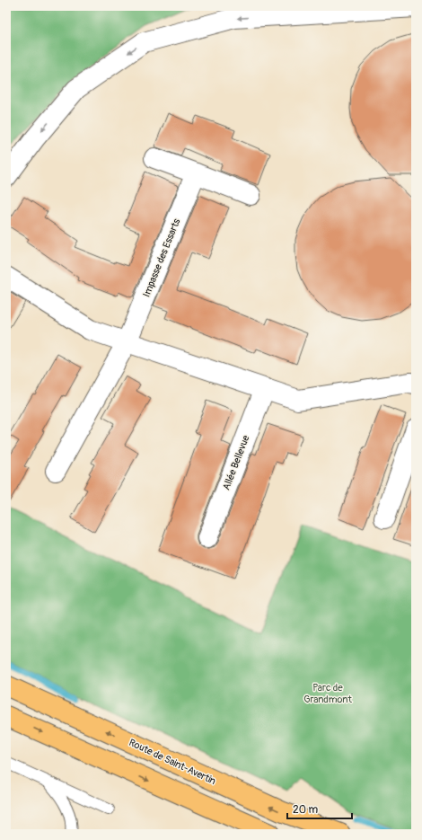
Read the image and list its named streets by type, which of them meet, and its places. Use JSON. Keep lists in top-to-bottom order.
{
  "streets": {
    "main road": ["Route de Saint-Avertin"],
    "street": ["Impasse des Essarts", "Allée Bellevue"]
  },
  "parks": ["Parc de Grandmont"],
  "scale_bar": "20 m"
}
